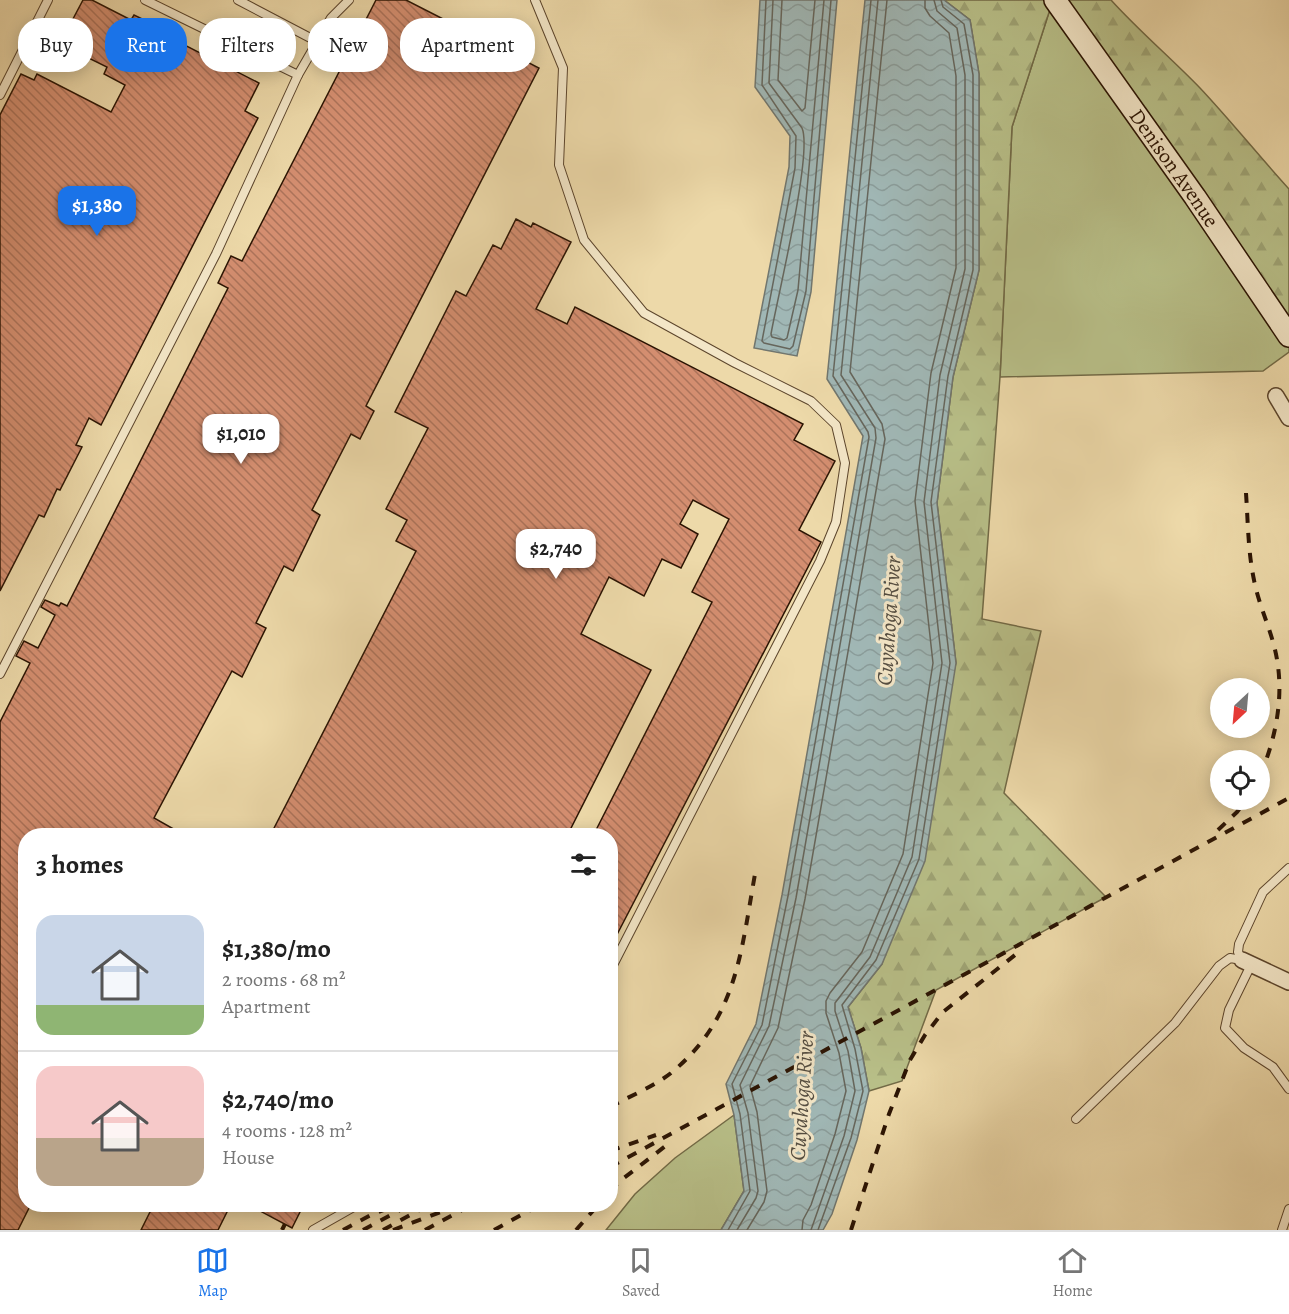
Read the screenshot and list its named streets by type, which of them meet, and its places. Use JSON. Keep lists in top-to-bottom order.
{
  "streets": {
    "main road": ["Denison Avenue"]
  },
  "water": ["Cuyahoga River"],
  "north": "bottom left",
  "page": {
    "chip": [
      "Buy",
      "Rent",
      "Filters",
      "New",
      "Apartment"
    ],
    "price": ["$1,380", "$1,010", "$2,740"],
    "heading": "3 homes",
    "list": [
      {
        "name": "$1,380/mo",
        "note": "2 rooms · 68 m² · Apartment"
      },
      {
        "name": "$2,740/mo",
        "note": "4 rooms · 128 m² · House"
      }
    ],
    "tabs": ["Map", "Saved", "Home"]
  }
}
